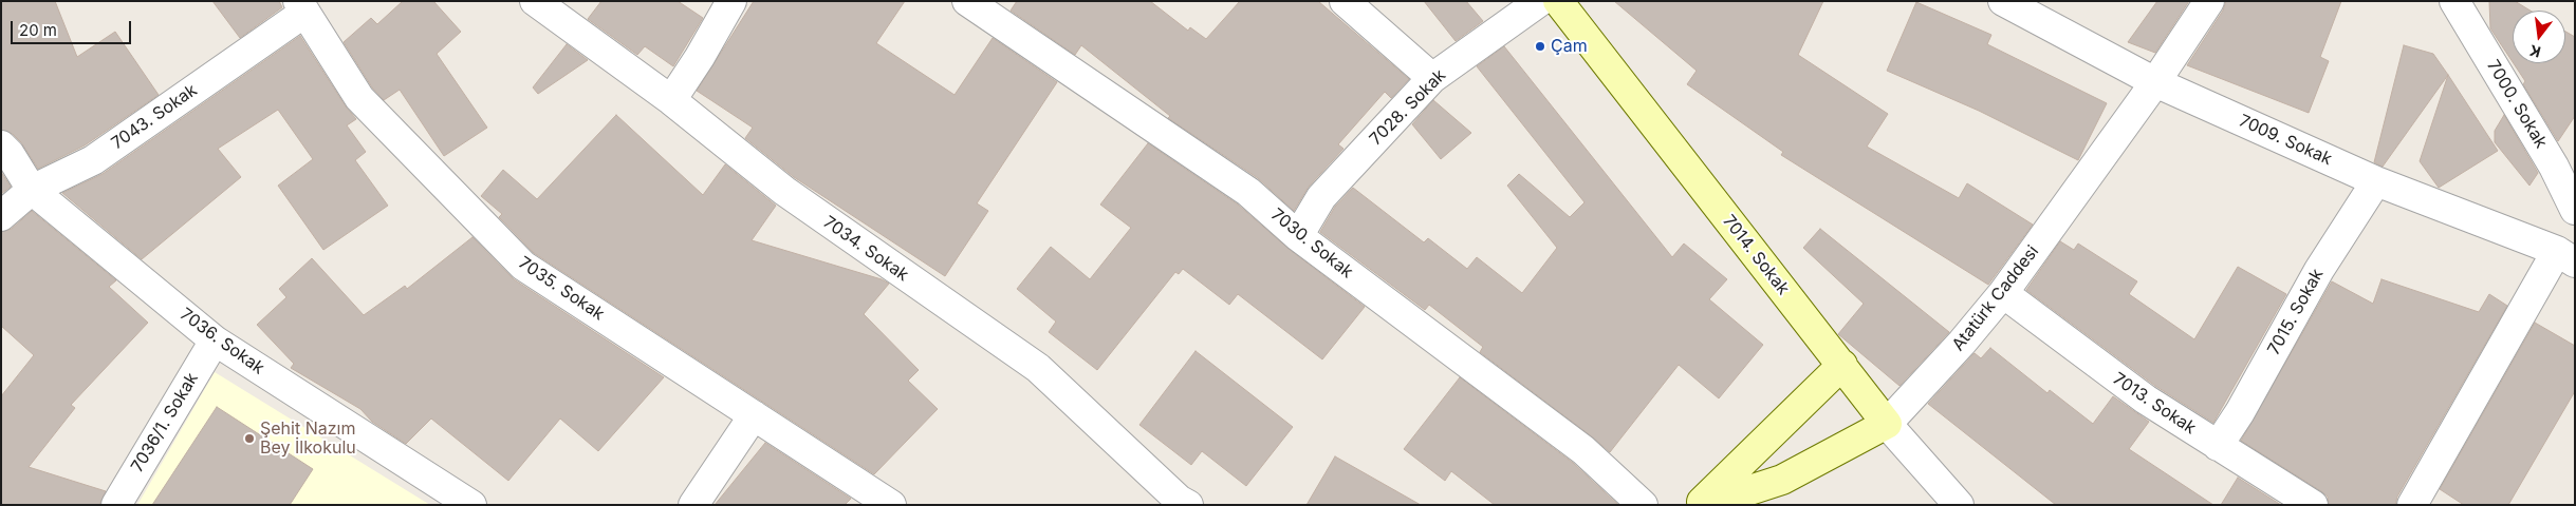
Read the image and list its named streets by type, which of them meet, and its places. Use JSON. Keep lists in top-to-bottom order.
{
  "streets": {
    "street": [
      "7000. Sokak",
      "7028. Sokak",
      "7043. Sokak",
      "7009. Sokak",
      "7030. Sokak",
      "7034. Sokak",
      "7014. Sokak",
      "7035. Sokak",
      "Atatürk Caddesi",
      "7015. Sokak",
      "7036. Sokak",
      "7013. Sokak",
      "7036/1. Sokak"
    ]
  },
  "crossings": [
    ["7028. Sokak", "7030. Sokak"],
    ["7043. Sokak", "7035. Sokak"],
    ["7043. Sokak", "7036. Sokak"],
    ["7009. Sokak", "Atatürk Caddesi"],
    ["7009. Sokak", "7015. Sokak"],
    ["7014. Sokak", "Atatürk Caddesi"],
    ["Atatürk Caddesi", "7013. Sokak"],
    ["7015. Sokak", "7013. Sokak"],
    ["7036. Sokak", "7036/1. Sokak"]
  ],
  "places": ["Çam", "Şehit Nazım Bey İlkokulu"],
  "scale_bar": "20 m",
  "north": "bottom"
}
